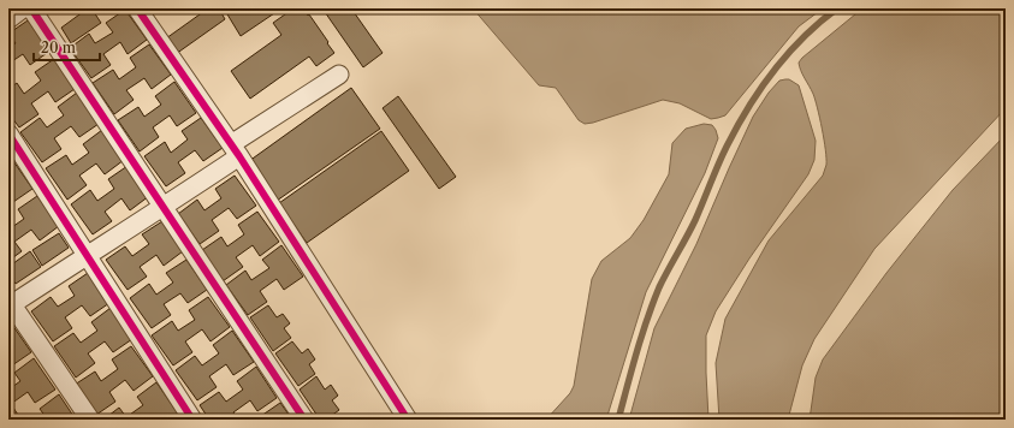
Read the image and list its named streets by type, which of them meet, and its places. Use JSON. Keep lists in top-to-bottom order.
{
  "scale_bar": "20 m"
}
